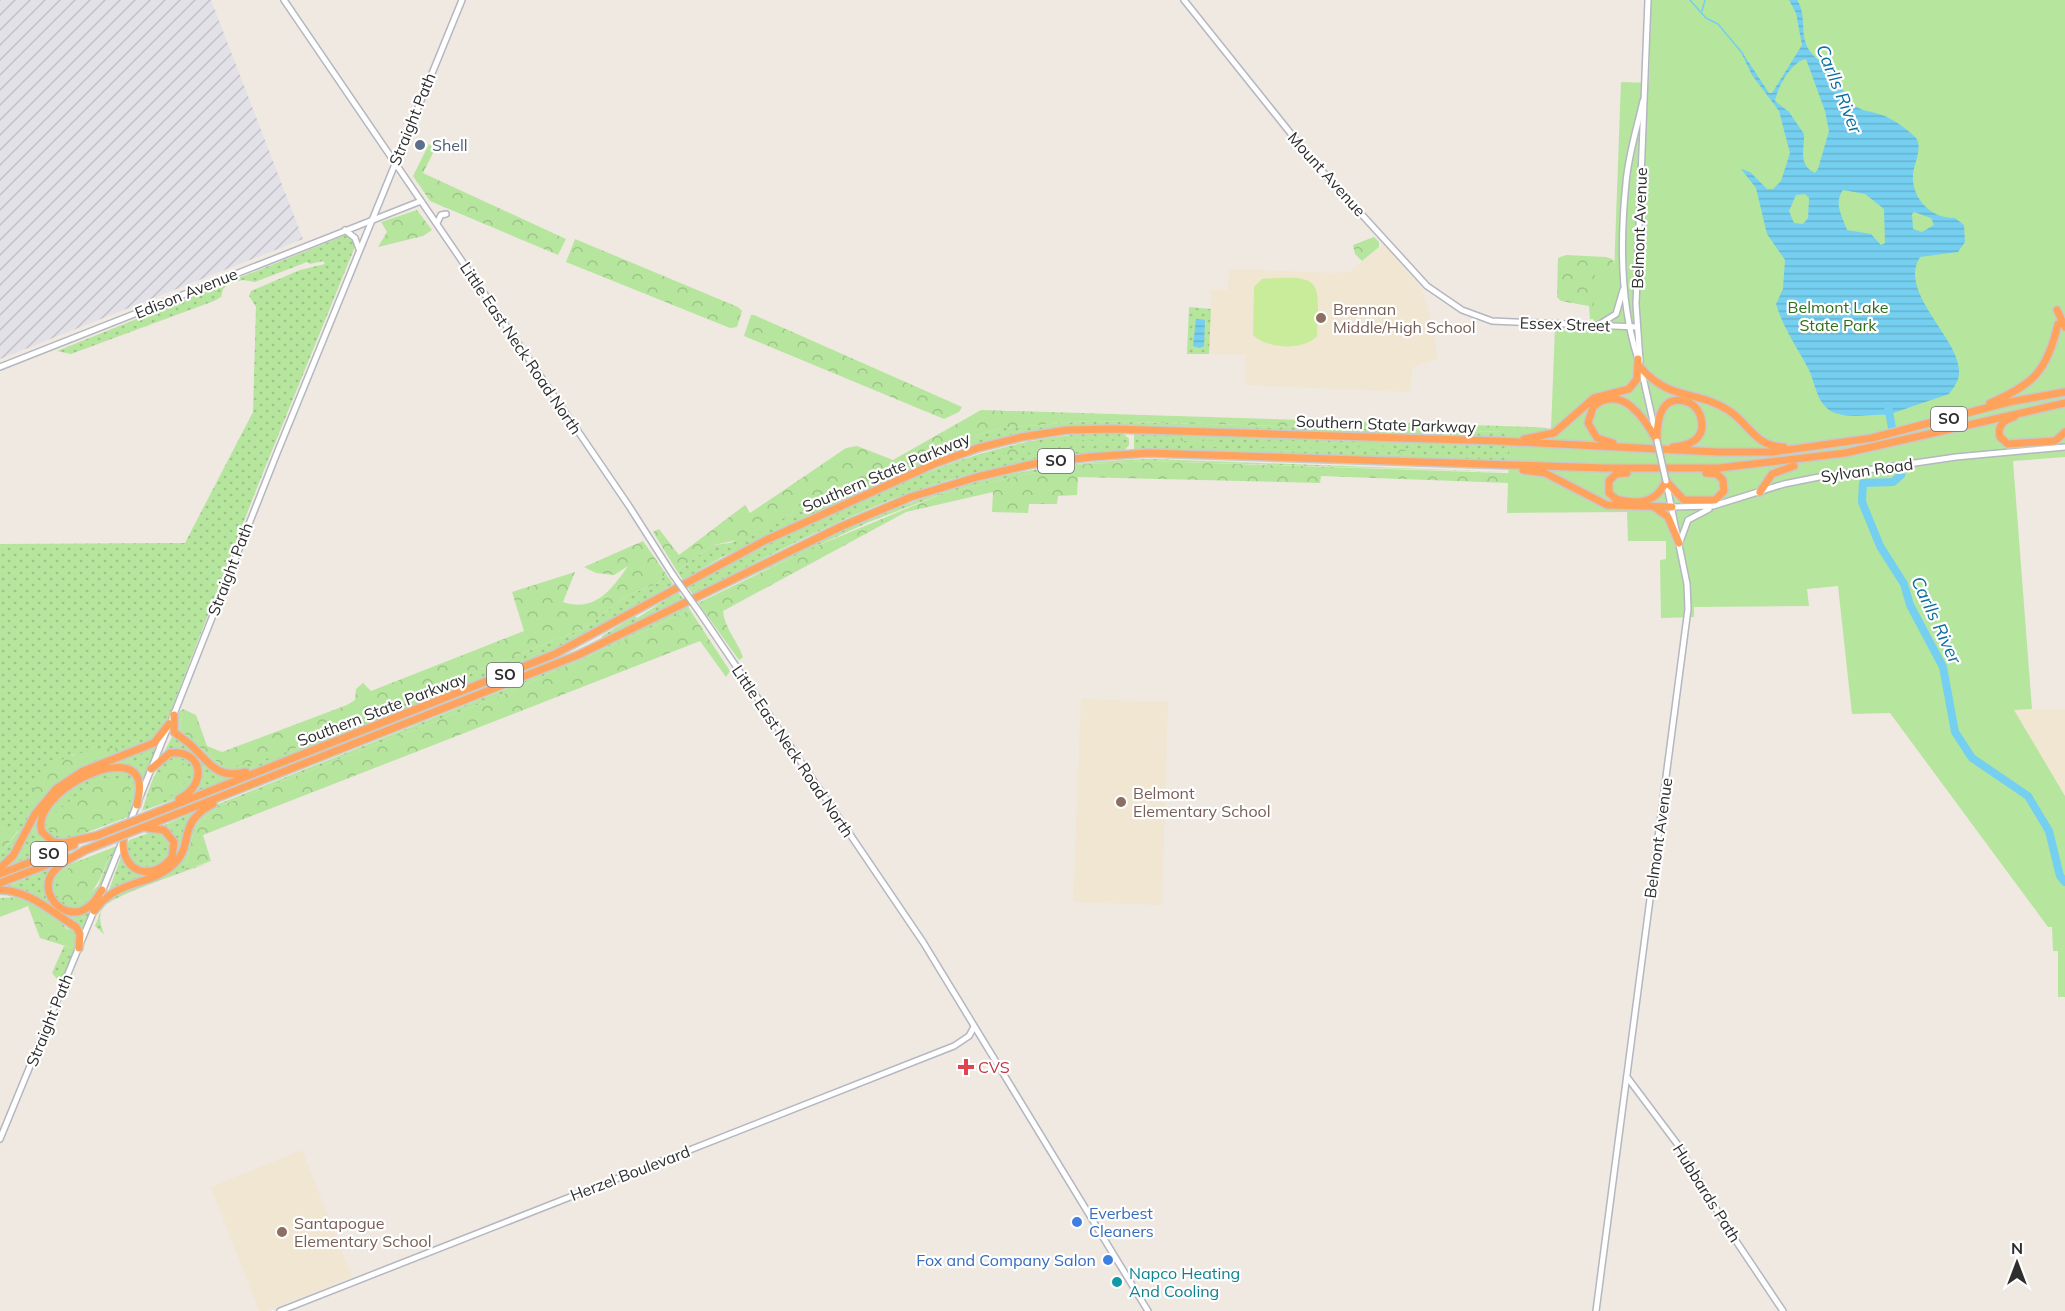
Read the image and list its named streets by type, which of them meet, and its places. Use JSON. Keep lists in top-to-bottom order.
{
  "streets": {
    "highway": ["SO", "Southern State Parkway"],
    "main road": [
      "Straight Path",
      "Mount Avenue",
      "Belmont Avenue",
      "Edison Avenue",
      "Essex Street",
      "Little East Neck Road North",
      "Sylvan Road",
      "Herzel Boulevard",
      "Hubbards Path"
    ]
  },
  "crossings": [
    ["Straight Path", "Edison Avenue"],
    ["Straight Path", "Little East Neck Road North"],
    ["Mount Avenue", "Essex Street"],
    ["Belmont Avenue", "Essex Street"],
    ["Belmont Avenue", "Sylvan Road"],
    ["Belmont Avenue", "Hubbards Path"],
    ["Edison Avenue", "Little East Neck Road North"],
    ["Little East Neck Road North", "Herzel Boulevard"]
  ],
  "water": ["Carlls River"],
  "parks": ["Belmont Lake State Park"],
  "places": {
    "other": [
      "Shell",
      "Brennan Middle/High School",
      "Belmont Elementary School",
      "Everbest Cleaners",
      "Santapogue Elementary School",
      "Fox and Company Salon",
      "Napco Heating And Cooling"
    ],
    "health": ["CVS"]
  },
  "north": "top"
}
